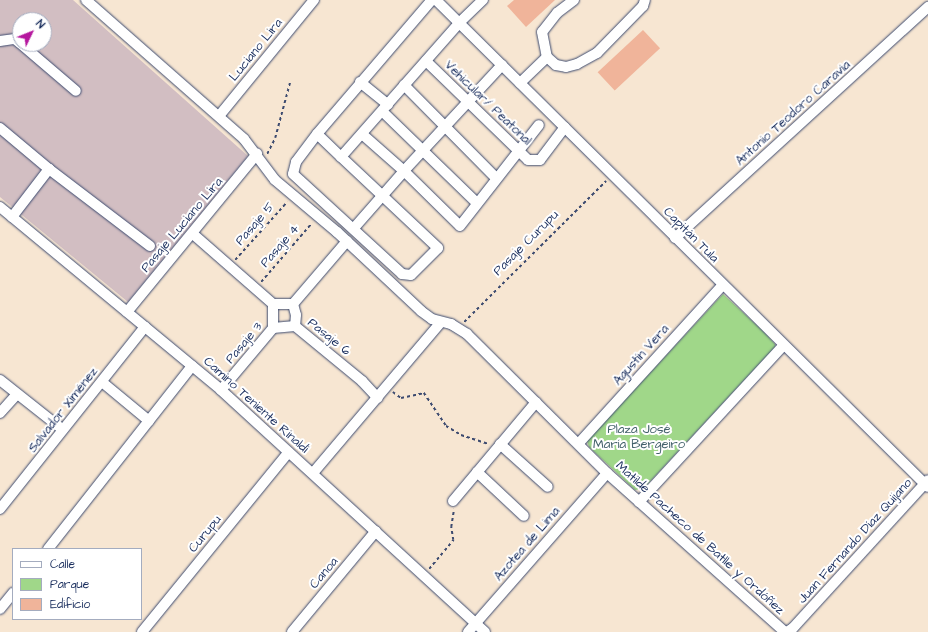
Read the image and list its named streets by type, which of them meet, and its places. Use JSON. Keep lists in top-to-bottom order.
{
  "streets": {
    "street": [
      "Luciano Lira",
      "Vehicular/ Peatonal",
      "Antonio Teodoro Caravia",
      "Pasaje Luciano Lira",
      "Capitán Tula",
      "Pasaje 6",
      "Pasaje 3",
      "Agustín Vera",
      "Camino Teniente Rinaldi",
      "Salvador Ximénez",
      "Curupu",
      "Matilde Pacheco de Batlle y Ordóñez",
      "Juan Fernando Díaz Quijano",
      "Azotea de Lima",
      "Canoa"
    ],
    "path": ["Pasaje 5", "Pasaje Curupu", "Pasaje 4"]
  },
  "crossings": [
    ["Luciano Lira", "Matilde Pacheco de Batlle y Ordóñez"],
    ["Vehicular/ Peatonal", "Capitán Tula"],
    ["Antonio Teodoro Caravia", "Capitán Tula"],
    ["Pasaje 5", "Matilde Pacheco de Batlle y Ordóñez"],
    ["Pasaje Luciano Lira", "Camino Teniente Rinaldi"],
    ["Pasaje Luciano Lira", "Matilde Pacheco de Batlle y Ordóñez"],
    ["Capitán Tula", "Pasaje Curupu"],
    ["Capitán Tula", "Agustín Vera"],
    ["Capitán Tula", "Juan Fernando Díaz Quijano"],
    ["Pasaje Curupu", "Matilde Pacheco de Batlle y Ordóñez"],
    ["Pasaje 4", "Matilde Pacheco de Batlle y Ordóñez"],
    ["Pasaje 6", "Pasaje 3"],
    ["Pasaje 3", "Camino Teniente Rinaldi"],
    ["Agustín Vera", "Matilde Pacheco de Batlle y Ordóñez"],
    ["Camino Teniente Rinaldi", "Salvador Ximénez"],
    ["Camino Teniente Rinaldi", "Curupu"],
    ["Camino Teniente Rinaldi", "Azotea de Lima"],
    ["Camino Teniente Rinaldi", "Canoa"],
    ["Matilde Pacheco de Batlle y Ordóñez", "Juan Fernando Díaz Quijano"],
    ["Matilde Pacheco de Batlle y Ordóñez", "Azotea de Lima"]
  ],
  "parks": ["Plaza José María Bergeiro"],
  "legend": ["Calle", "Parque", "Edificio"],
  "north": "top right"
}
